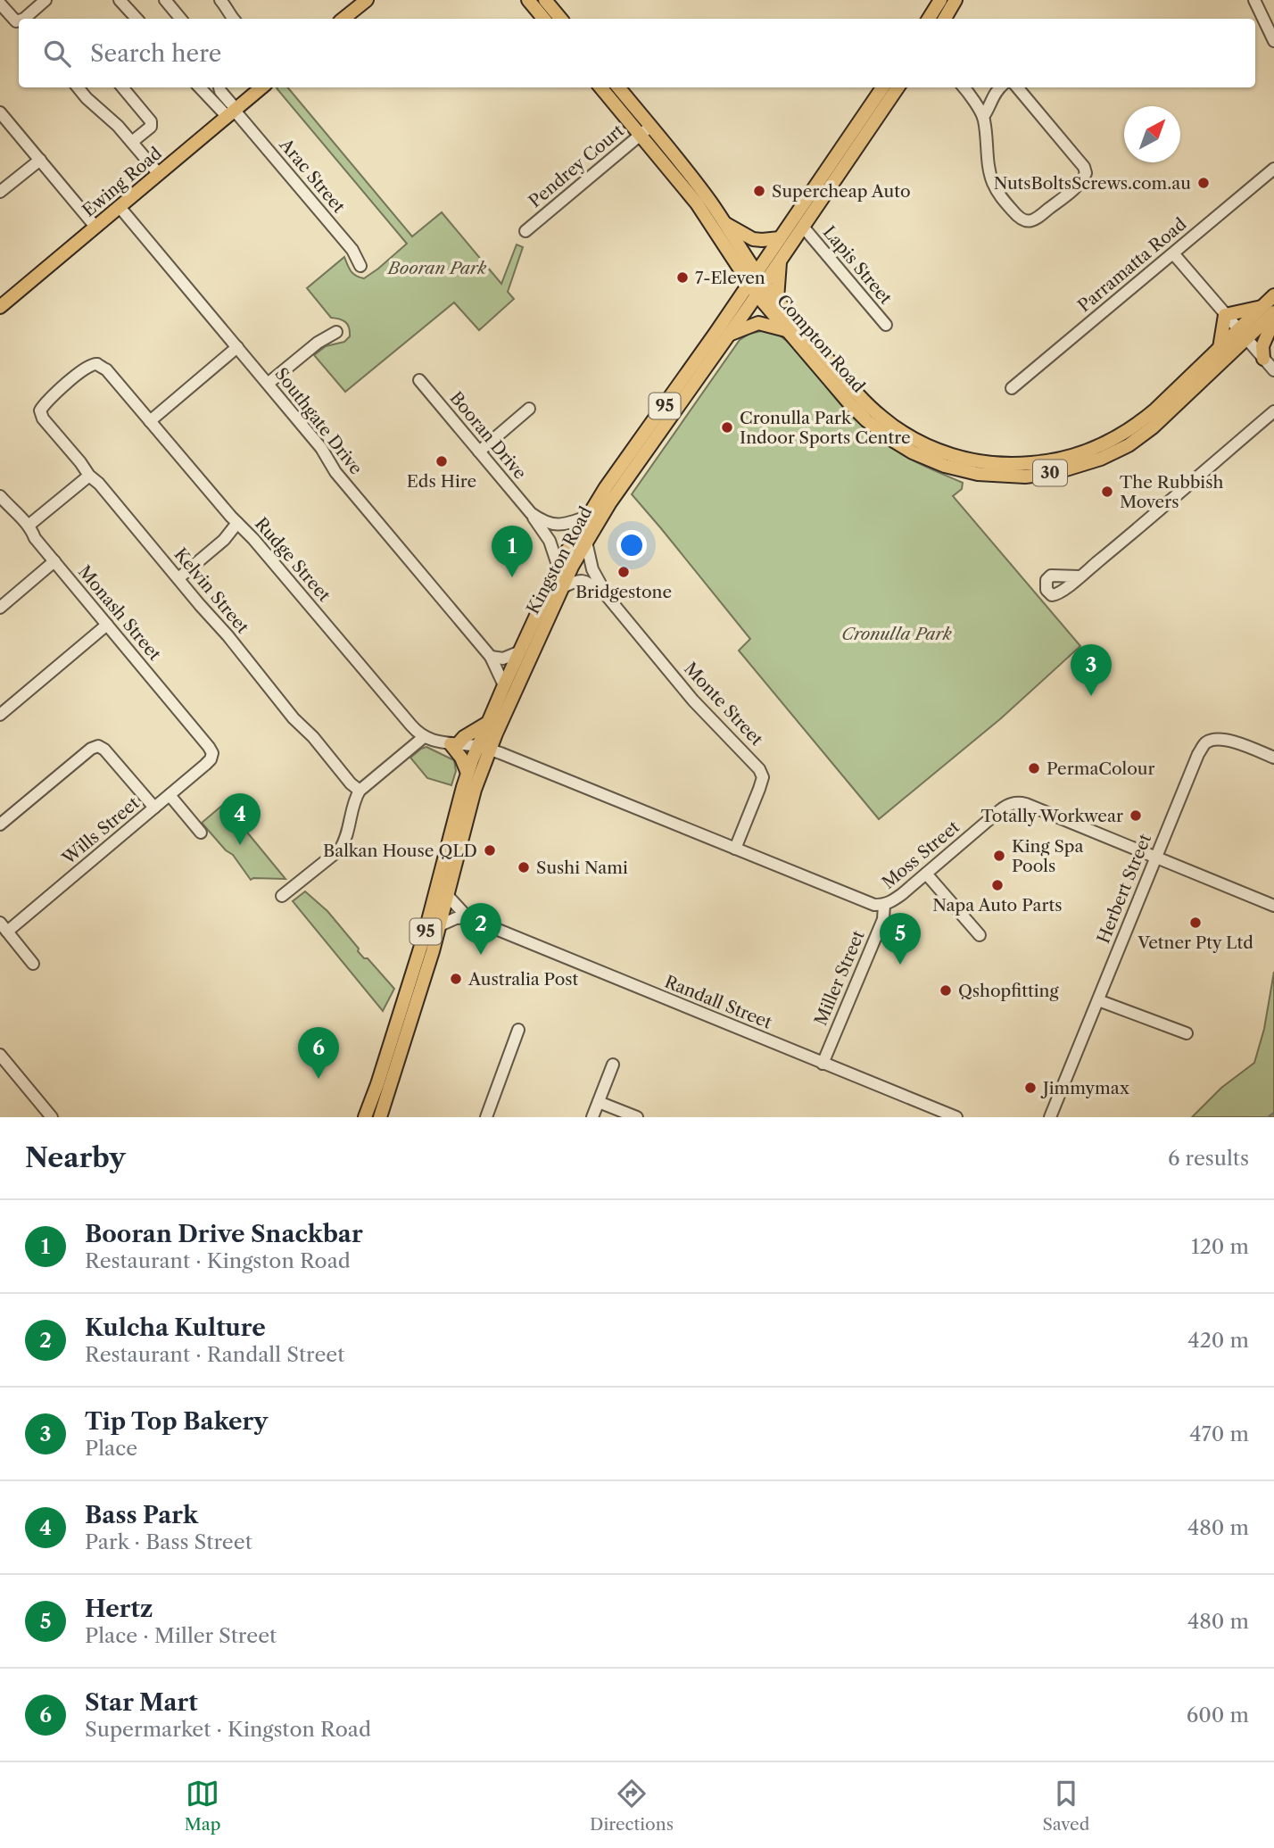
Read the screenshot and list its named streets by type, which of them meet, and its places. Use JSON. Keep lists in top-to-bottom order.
{
  "streets": {
    "main road": [
      "Ewing Road",
      "Compton Road",
      "95",
      "30",
      "Kingston Road"
    ],
    "street": [
      "Pendrey Court",
      "Arac Street",
      "Lapis Street",
      "Parramatta Road",
      "Southgate Drive",
      "Booran Drive",
      "Rudge Street",
      "Kelvin Street",
      "Monash Street",
      "Monte Street",
      "Wills Street",
      "Moss Street",
      "Herbert Street",
      "Miller Street",
      "Randall Street"
    ]
  },
  "crossings": [
    ["Pendrey Court", "Compton Road"],
    ["Arac Street", "Ewing Road"],
    ["Ewing Road", "Southgate Drive"],
    ["Lapis Street", "Kingston Road"],
    ["Compton Road", "Kingston Road"],
    ["Southgate Drive", "Kingston Road"],
    ["Booran Drive", "Kingston Road"],
    ["Rudge Street", "Kelvin Street"],
    ["Kingston Road", "Monte Street"],
    ["Kingston Road", "Moss Street"],
    ["Kingston Road", "Randall Street"],
    ["Monash Street", "Wills Street"],
    ["Monte Street", "Moss Street"],
    ["Moss Street", "Herbert Street"],
    ["Moss Street", "Miller Street"],
    ["Miller Street", "Randall Street"]
  ],
  "parks": ["Booran Park", "Cronulla Park"],
  "places": [
    "NutsBoltsScrews.com.au",
    "Supercheap Auto",
    "7-Eleven",
    "Cronulla Park Indoor Sports Centre",
    "Eds Hire",
    "The Rubbish Movers",
    "Bridgestone",
    "PermaColour",
    "Totally Workwear",
    "Balkan House QLD",
    "King Spa Pools",
    "Sushi Nami",
    "Napa Auto Parts",
    "Vetner Pty Ltd",
    "Australia Post",
    "Qshopfitting",
    "Jimmymax"
  ],
  "north": "top right",
  "page": {
    "search": "Search here",
    "pins": [
      "1",
      "3",
      "4",
      "2",
      "5",
      "6"
    ],
    "heading": ["Nearby", "6 results"],
    "list": [
      {
        "mark": "1",
        "name": "Booran Drive Snackbar",
        "note": "Restaurant · Kingston Road",
        "value": "120 m"
      },
      {
        "mark": "2",
        "name": "Kulcha Kulture",
        "note": "Restaurant · Randall Street",
        "value": "420 m"
      },
      {
        "mark": "3",
        "name": "Tip Top Bakery",
        "note": "Place",
        "value": "470 m"
      },
      {
        "mark": "4",
        "name": "Bass Park",
        "note": "Park · Bass Street",
        "value": "480 m"
      },
      {
        "mark": "5",
        "name": "Hertz",
        "note": "Place · Miller Street",
        "value": "480 m"
      },
      {
        "mark": "6",
        "name": "Star Mart",
        "note": "Supermarket · Kingston Road",
        "value": "600 m"
      }
    ],
    "nav": ["Map", "Directions", "Saved"]
  }
}
